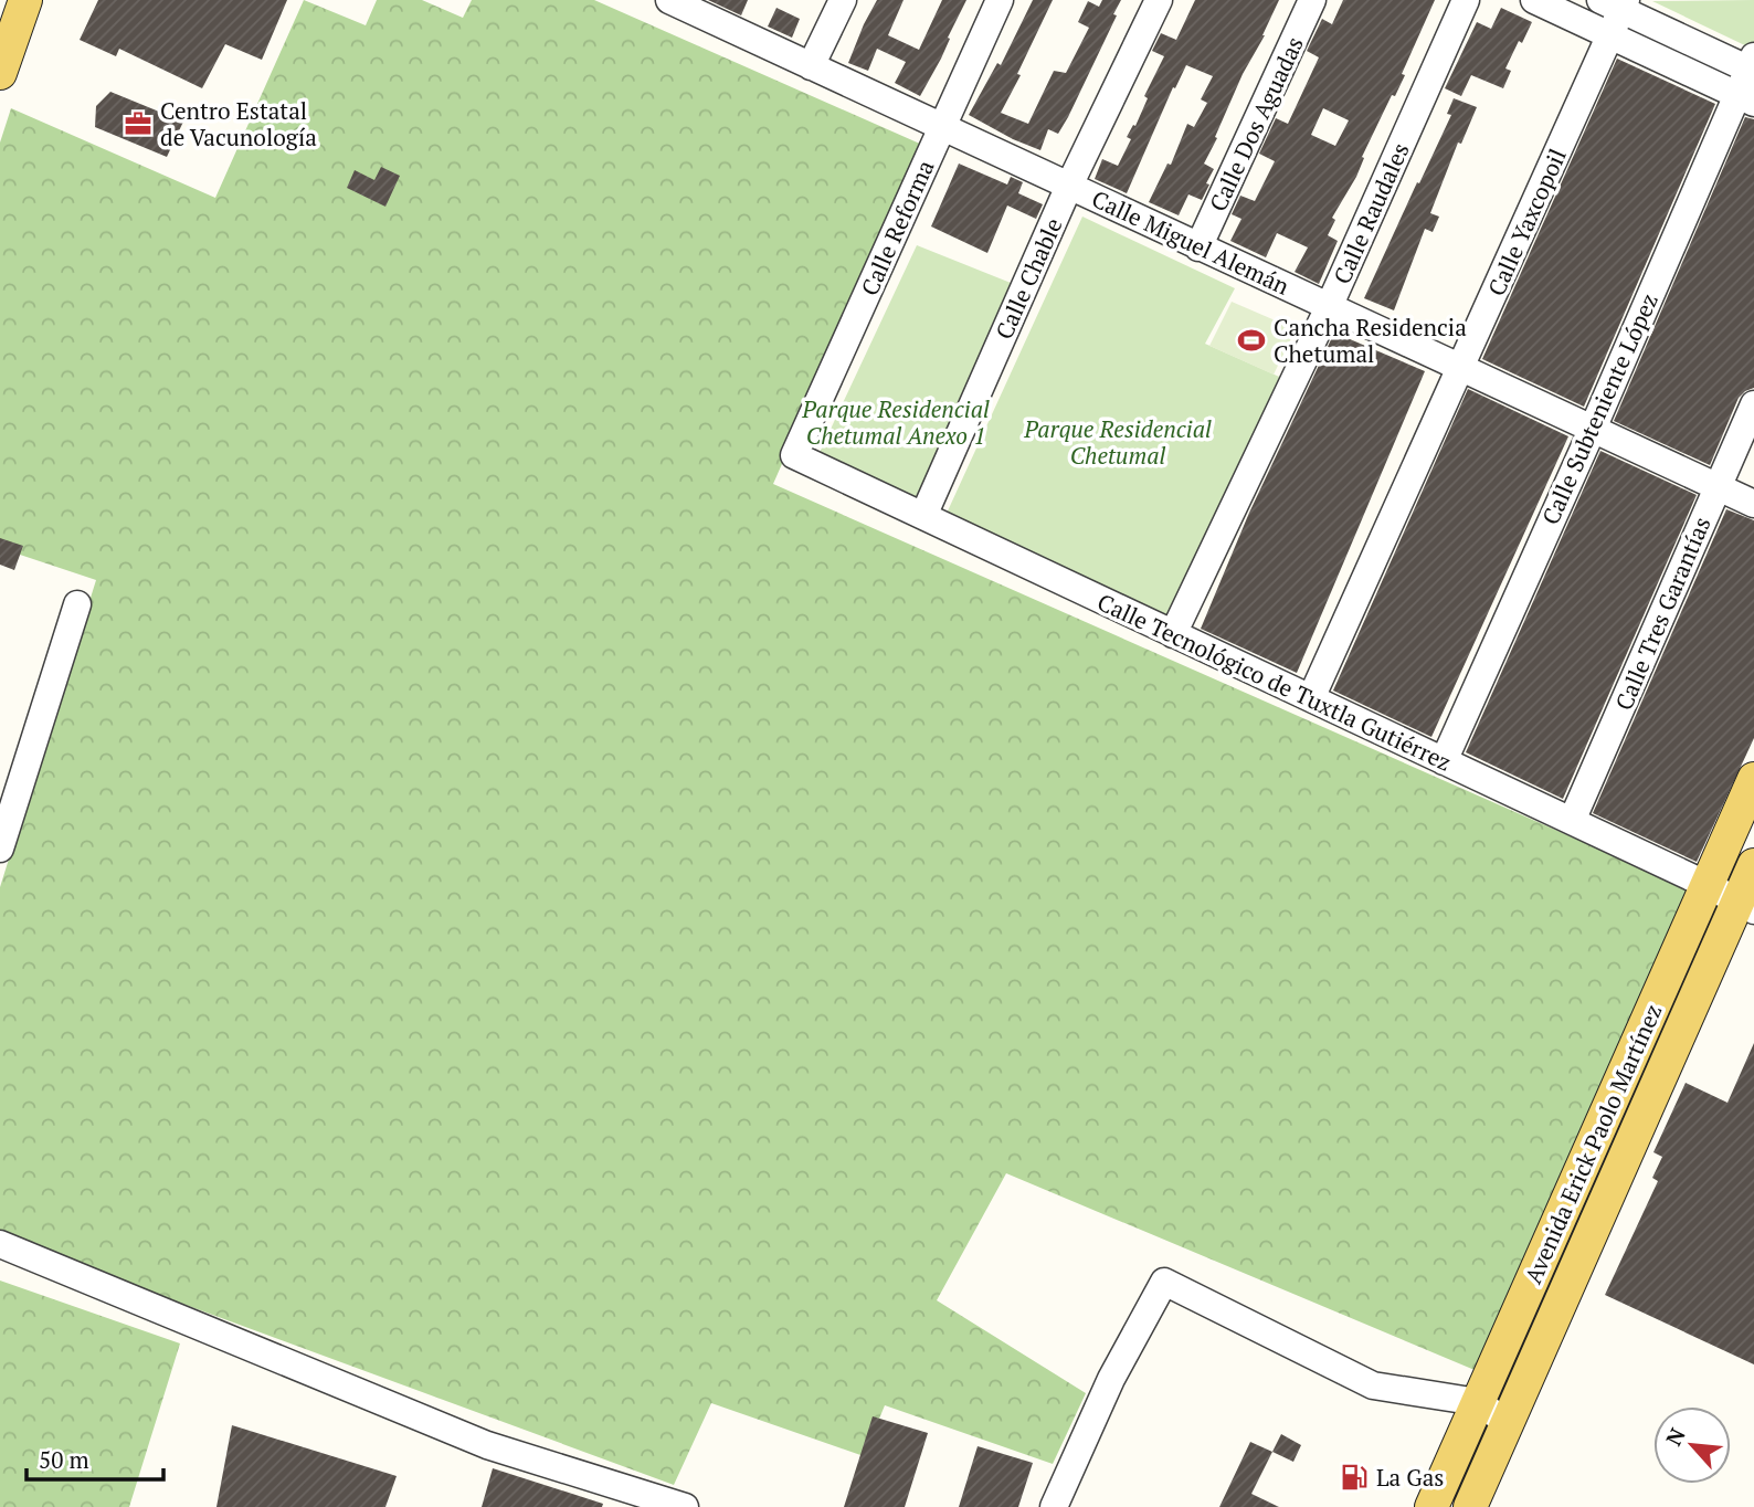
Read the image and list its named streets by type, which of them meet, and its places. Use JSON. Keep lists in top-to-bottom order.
{
  "streets": {
    "main road": ["Avenida Erick Paolo Martínez"],
    "street": [
      "Calle Dos Aguadas",
      "Calle Raudales",
      "Calle Yaxcopoil",
      "Calle Reforma",
      "Calle Miguel Alemán",
      "Calle Chable",
      "Calle Subteniente López",
      "Calle Tres Garantías",
      "Calle Tecnológico de Tuxtla Gutiérrez"
    ]
  },
  "crossings": [
    ["Calle Dos Aguadas", "Calle Miguel Alemán"],
    ["Calle Raudales", "Calle Miguel Alemán"],
    ["Calle Raudales", "Calle Tecnológico de Tuxtla Gutiérrez"],
    ["Calle Yaxcopoil", "Calle Miguel Alemán"],
    ["Calle Yaxcopoil", "Calle Tecnológico de Tuxtla Gutiérrez"],
    ["Calle Reforma", "Calle Miguel Alemán"],
    ["Calle Reforma", "Calle Tecnológico de Tuxtla Gutiérrez"],
    ["Calle Miguel Alemán", "Calle Chable"],
    ["Calle Miguel Alemán", "Calle Subteniente López"],
    ["Calle Miguel Alemán", "Calle Tres Garantías"],
    ["Calle Chable", "Calle Tecnológico de Tuxtla Gutiérrez"],
    ["Calle Subteniente López", "Calle Tecnológico de Tuxtla Gutiérrez"],
    ["Calle Tres Garantías", "Calle Tecnológico de Tuxtla Gutiérrez"],
    ["Calle Tecnológico de Tuxtla Gutiérrez", "Avenida Erick Paolo Martínez"]
  ],
  "parks": ["Parque Residencial Chetumal Anexo 1", "Parque Residencial Chetumal"],
  "places": {
    "office": ["Centro Estatal de Vacunología"],
    "sports": ["Cancha Residencia Chetumal"],
    "fuel station": ["La Gas"]
  },
  "scale_bar": "50 m",
  "north": "top left"
}
